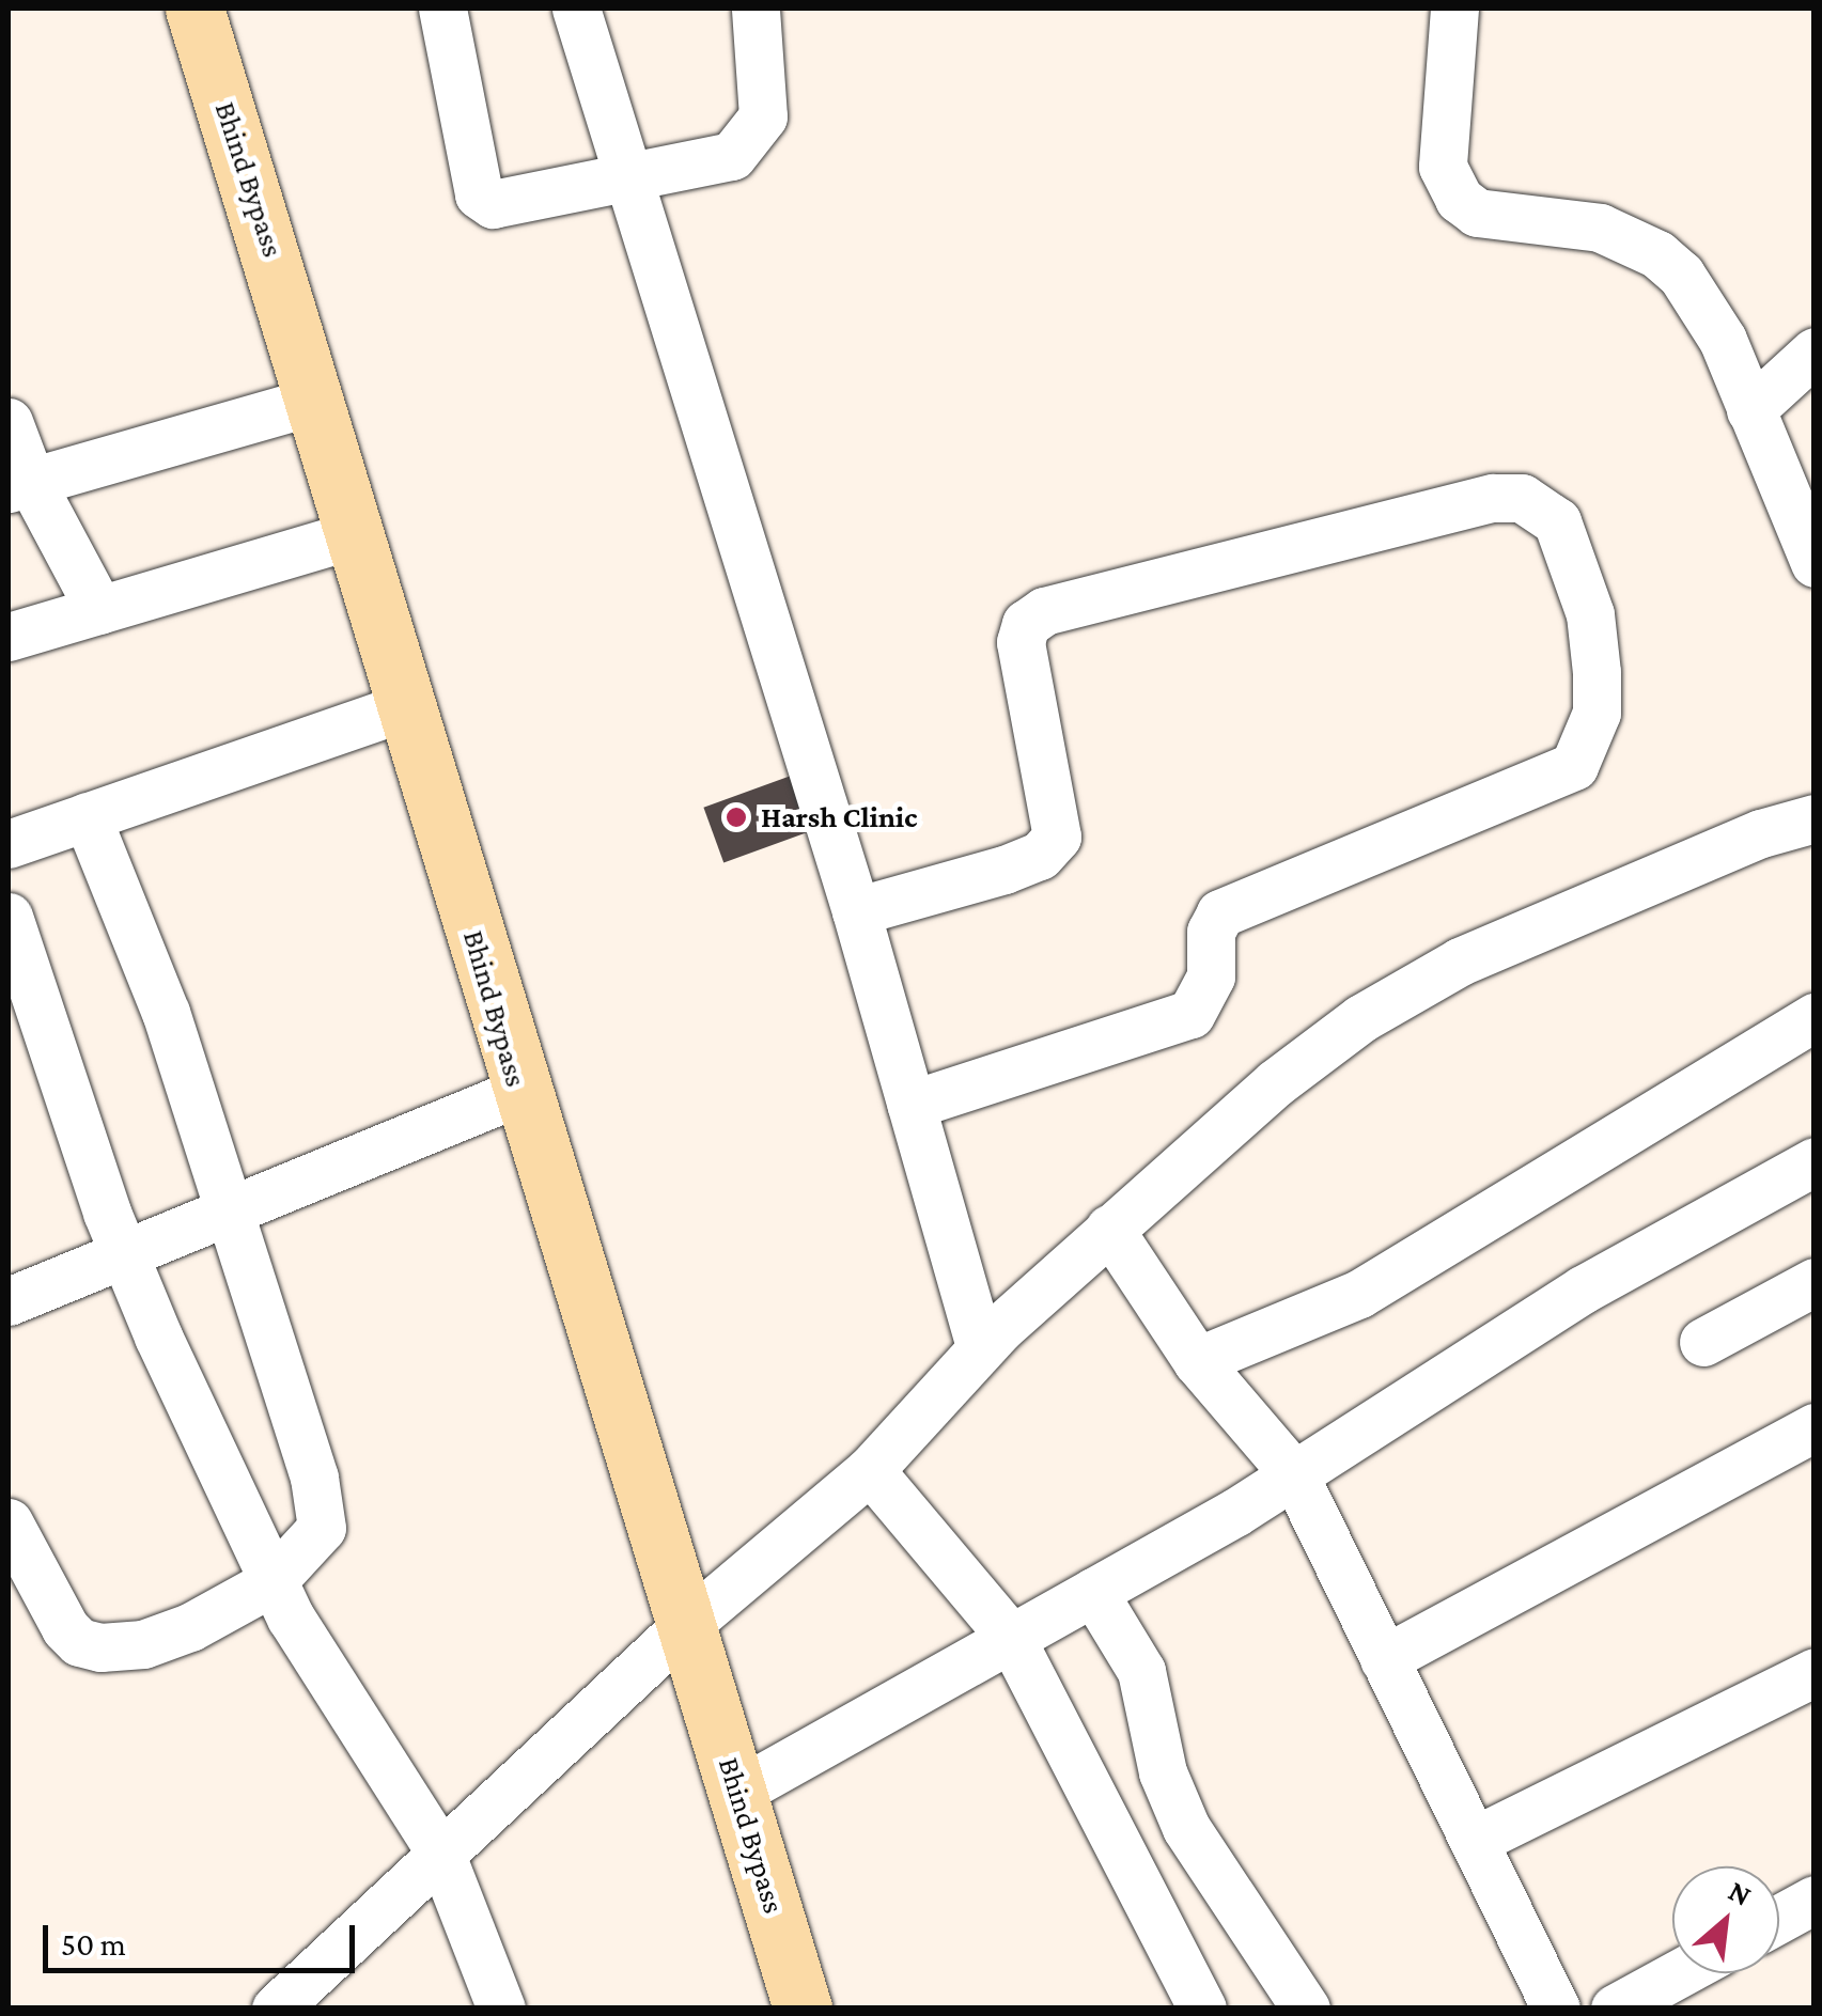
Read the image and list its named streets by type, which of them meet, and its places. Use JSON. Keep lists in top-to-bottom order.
{
  "streets": {
    "street": ["Bhind Bypass"]
  },
  "places": ["Harsh Clinic"],
  "scale_bar": "50 m",
  "north": "top right"
}
